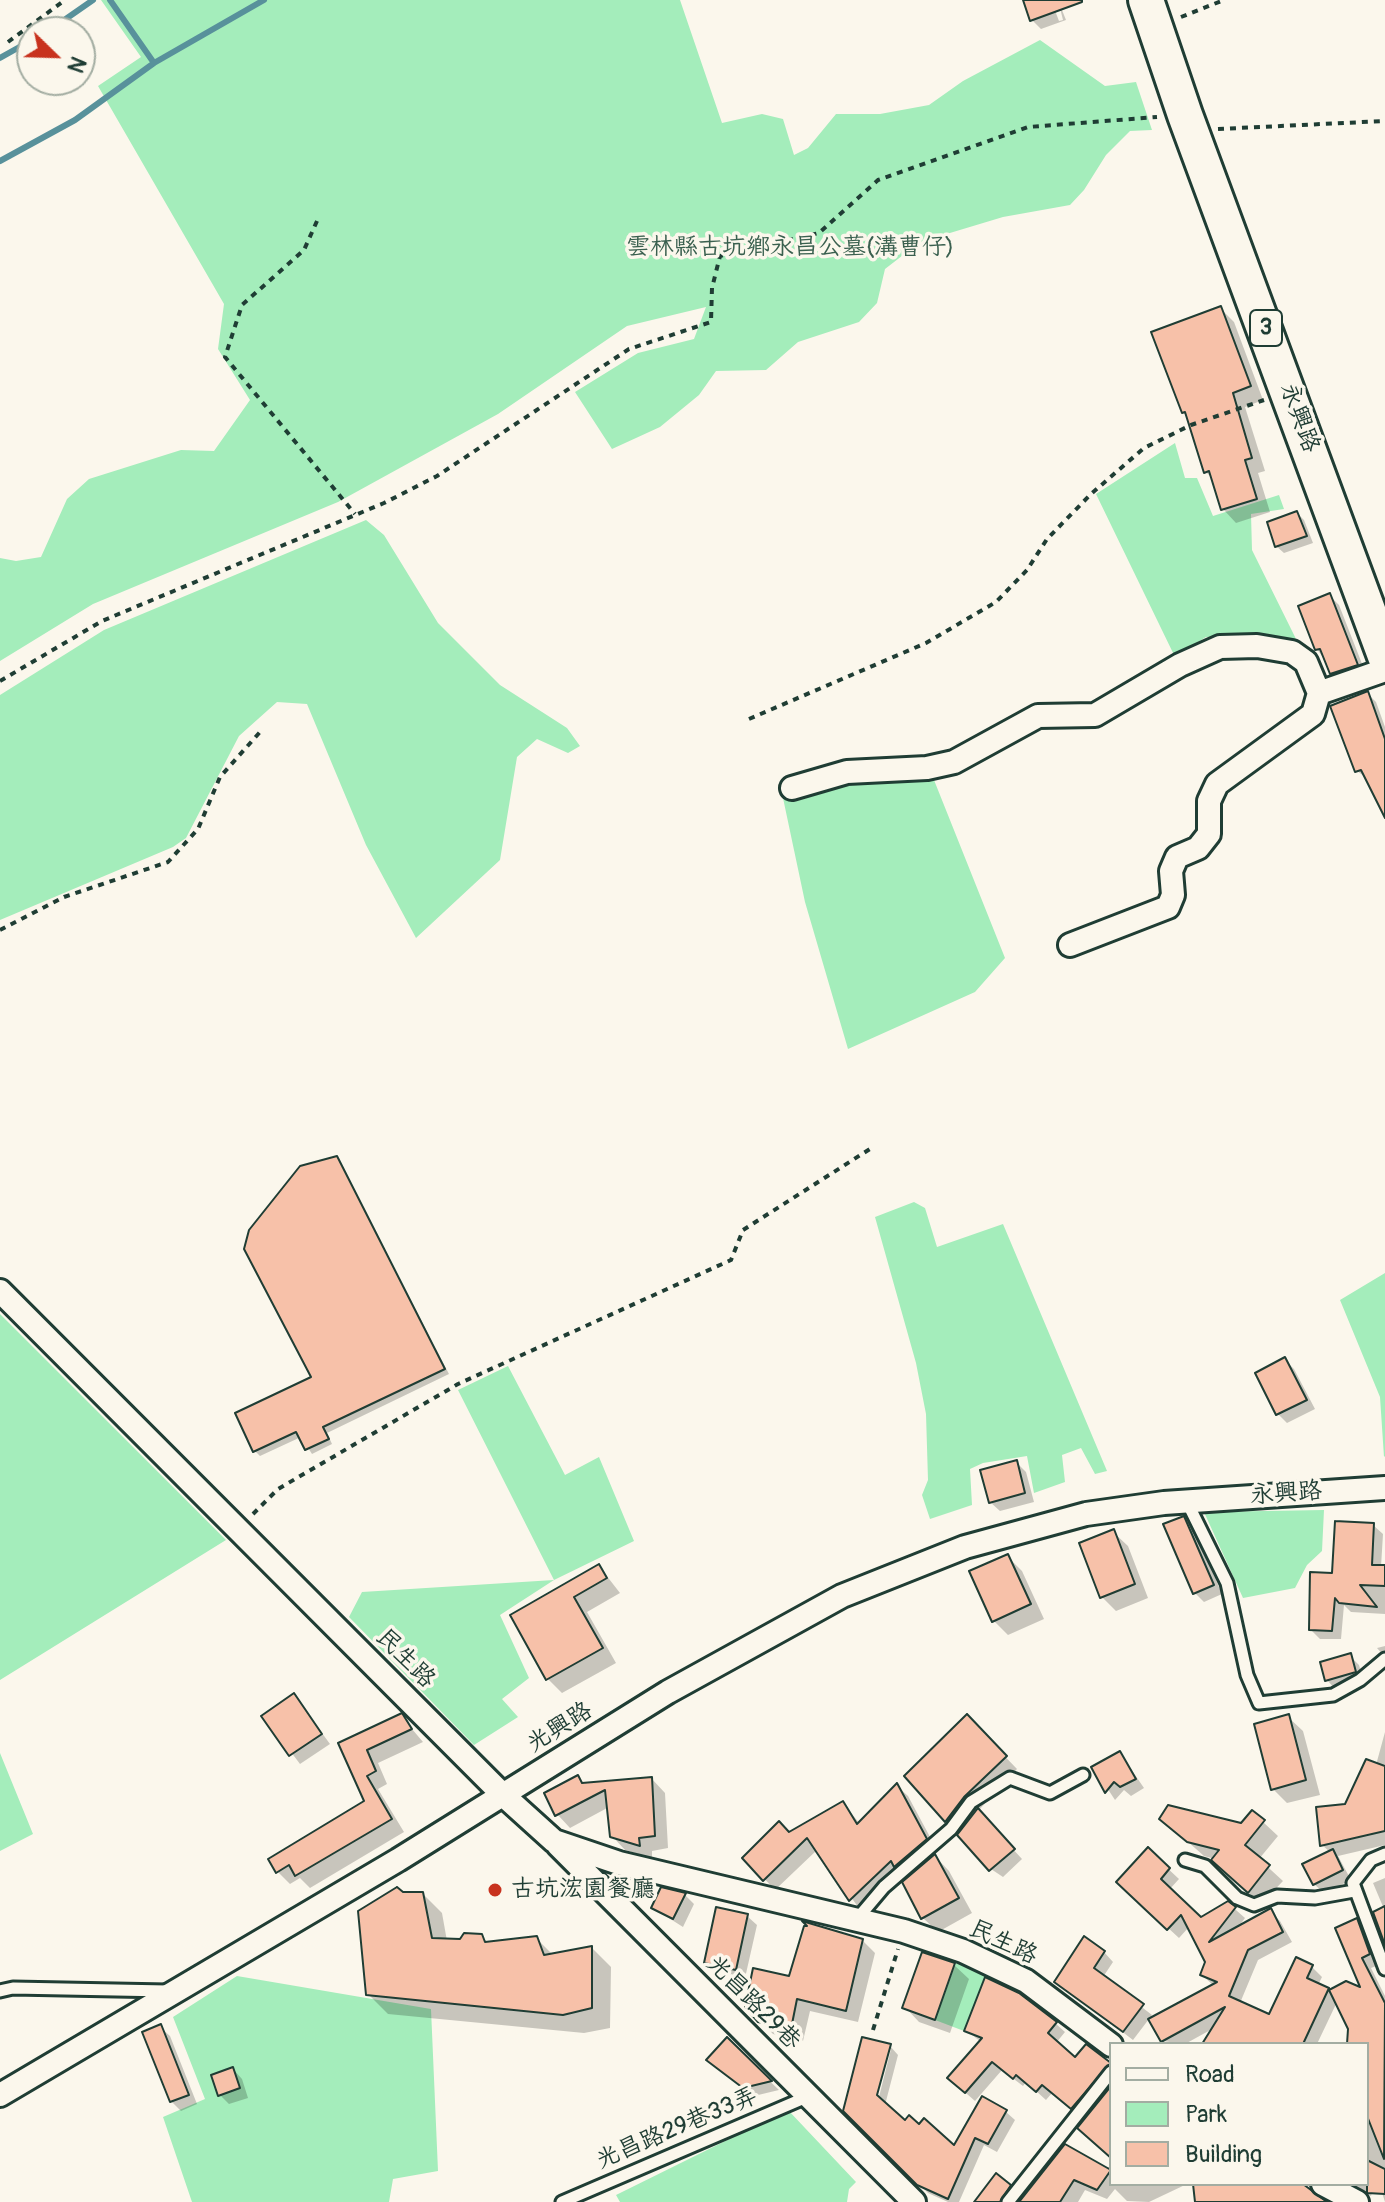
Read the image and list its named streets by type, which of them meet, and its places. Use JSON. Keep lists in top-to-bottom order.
{
  "streets": {
    "main road": ["3", "永興路"],
    "street": ["民生路", "光興路", "光昌路29巷"],
    "lane": ["光昌路29巷33弄"]
  },
  "crossings": [
    ["永興路", "光興路"],
    ["民生路", "光興路"],
    ["民生路", "光昌路29巷"],
    ["光昌路29巷", "光昌路29巷33弄"]
  ],
  "parks": ["雲林縣古坑鄉永昌公墓(溝曹仔)"],
  "places": ["古坑浤園餐廳"],
  "legend": ["Road", "Park", "Building"],
  "north": "bottom right"
}
